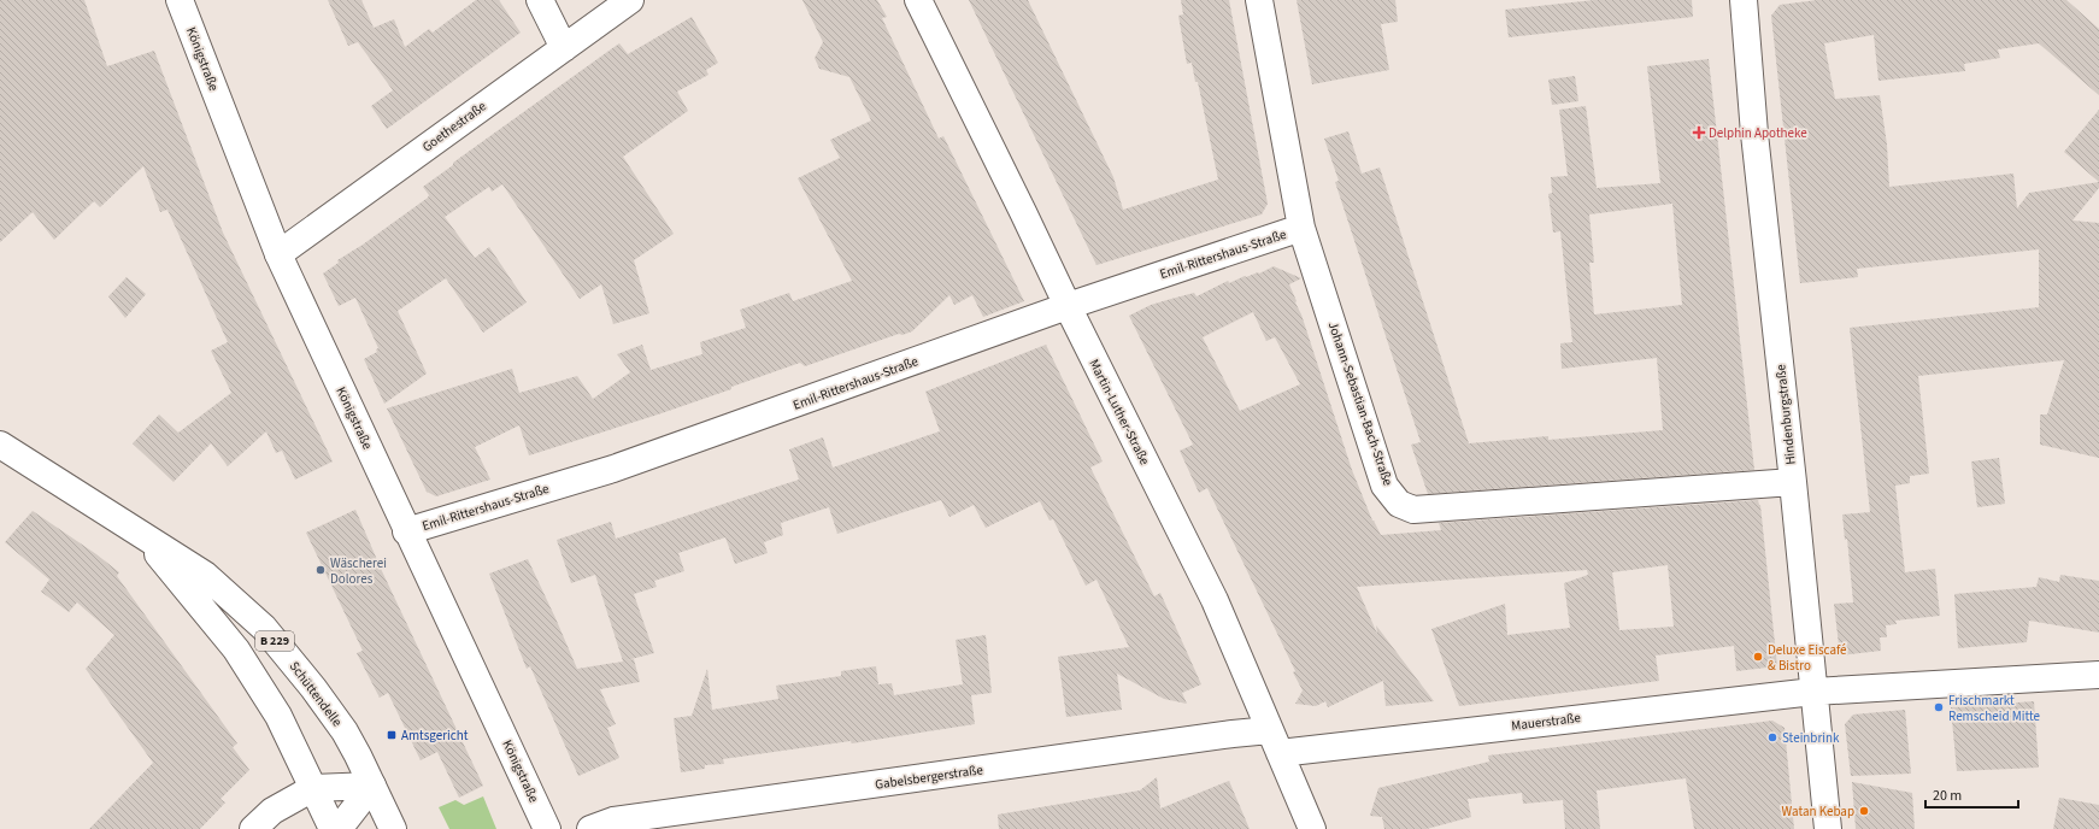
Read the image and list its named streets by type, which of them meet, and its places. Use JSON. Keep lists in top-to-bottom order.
{
  "streets": {
    "street": [
      "Königstraße",
      "Goethestraße",
      "Emil-Rittershaus-Straße",
      "Johann-Sebastian-Bach-Straße",
      "Martin-Luther-Straße",
      "Hindenburgstraße",
      "B 229",
      "Schüttendelle",
      "Mauerstraße",
      "Gabelsbergerstraße"
    ]
  },
  "crossings": [
    ["Königstraße", "Goethestraße"],
    ["Königstraße", "Emil-Rittershaus-Straße"],
    ["Emil-Rittershaus-Straße", "Johann-Sebastian-Bach-Straße"],
    ["Emil-Rittershaus-Straße", "Martin-Luther-Straße"],
    ["Johann-Sebastian-Bach-Straße", "Hindenburgstraße"],
    ["Martin-Luther-Straße", "Mauerstraße"],
    ["Martin-Luther-Straße", "Gabelsbergerstraße"],
    ["Hindenburgstraße", "Mauerstraße"],
    ["Mauerstraße", "Gabelsbergerstraße"]
  ],
  "places": {
    "health": ["Delphin Apotheke"],
    "other": [
      "Wäscherei Dolores",
      "Deluxe Eiscafé & Bistro",
      "Frischmarkt Remscheid Mitte",
      "Steinbrink",
      "Watan Kebap"
    ],
    "transit": ["Amtsgericht"]
  },
  "scale_bar": "20 m"
}
